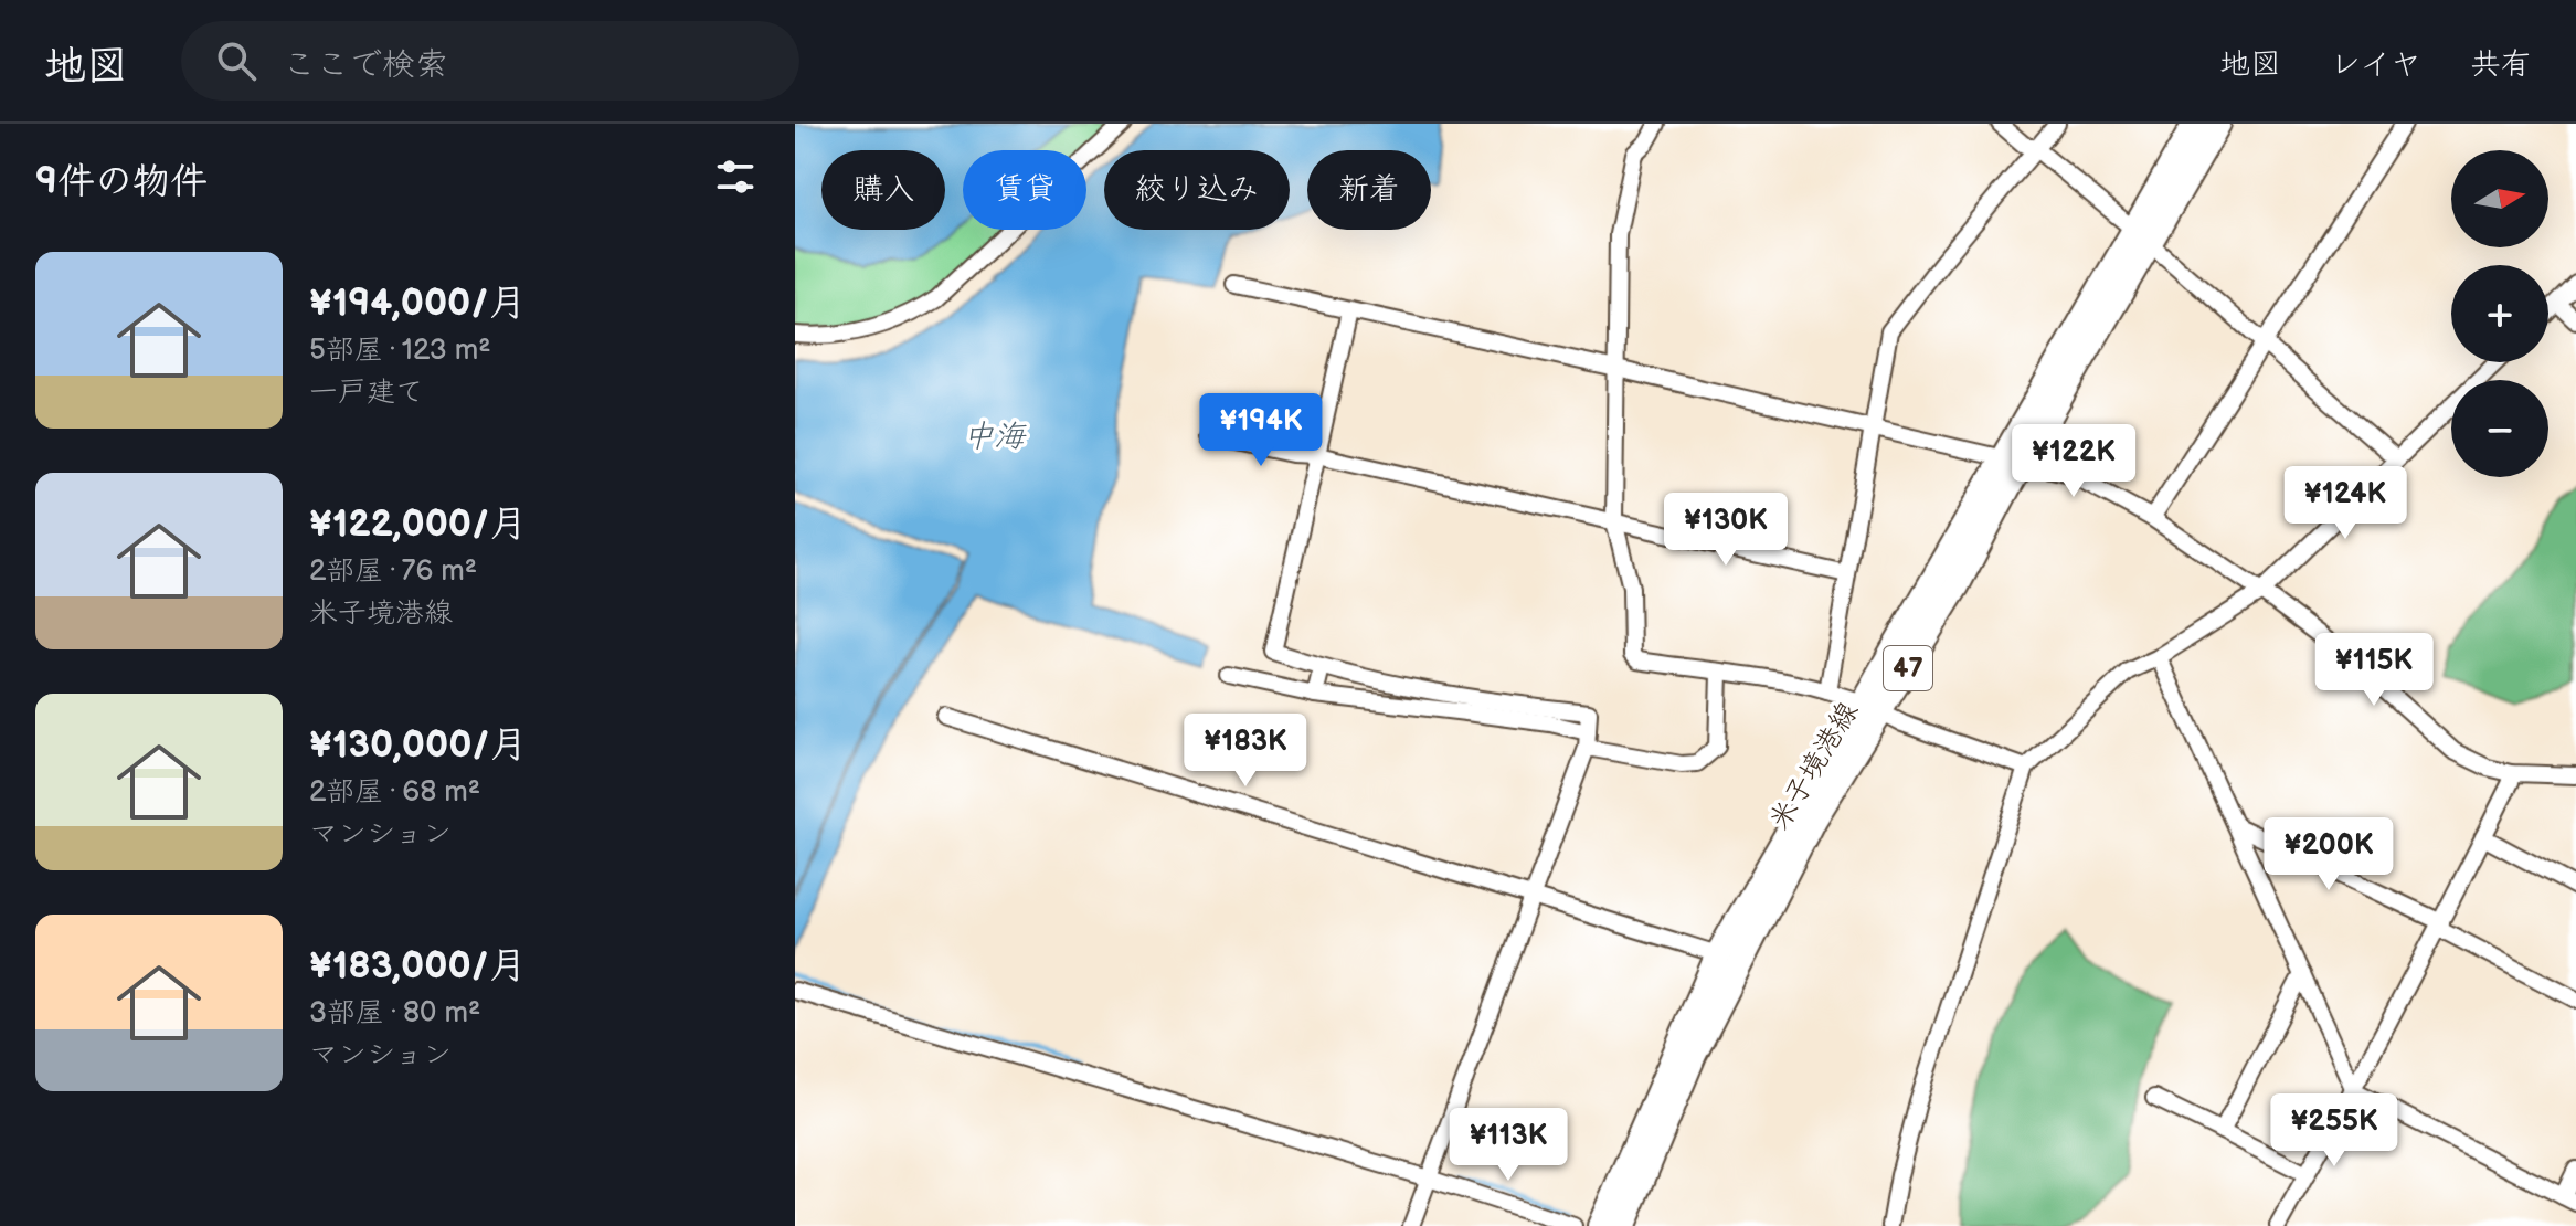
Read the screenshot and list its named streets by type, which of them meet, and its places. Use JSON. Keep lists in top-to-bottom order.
{
  "streets": {
    "main road": ["47", "米子境港線"]
  },
  "water": ["中海"],
  "north": "right",
  "page": {
    "header": "地図",
    "search": "ここで検索",
    "nav": ["地図", "レイヤ", "共有"],
    "heading": "9件の物件",
    "map_buttons": ["+", "−"],
    "chip": [
      "購入",
      "賃貸",
      "絞り込み",
      "新着"
    ],
    "list": [
      {
        "name": "¥194,000/月",
        "note": "5部屋 · 123 m² · 一戸建て"
      },
      {
        "name": "¥122,000/月",
        "note": "2部屋 · 76 m² · 米子境港線"
      },
      {
        "name": "¥130,000/月",
        "note": "2部屋 · 68 m² · マンション"
      },
      {
        "name": "¥183,000/月",
        "note": "3部屋 · 80 m² · マンション"
      }
    ],
    "price": [
      "¥194K",
      "¥122K",
      "¥124K",
      "¥130K",
      "¥115K",
      "¥183K",
      "¥200K",
      "¥255K",
      "¥113K"
    ]
  }
}
